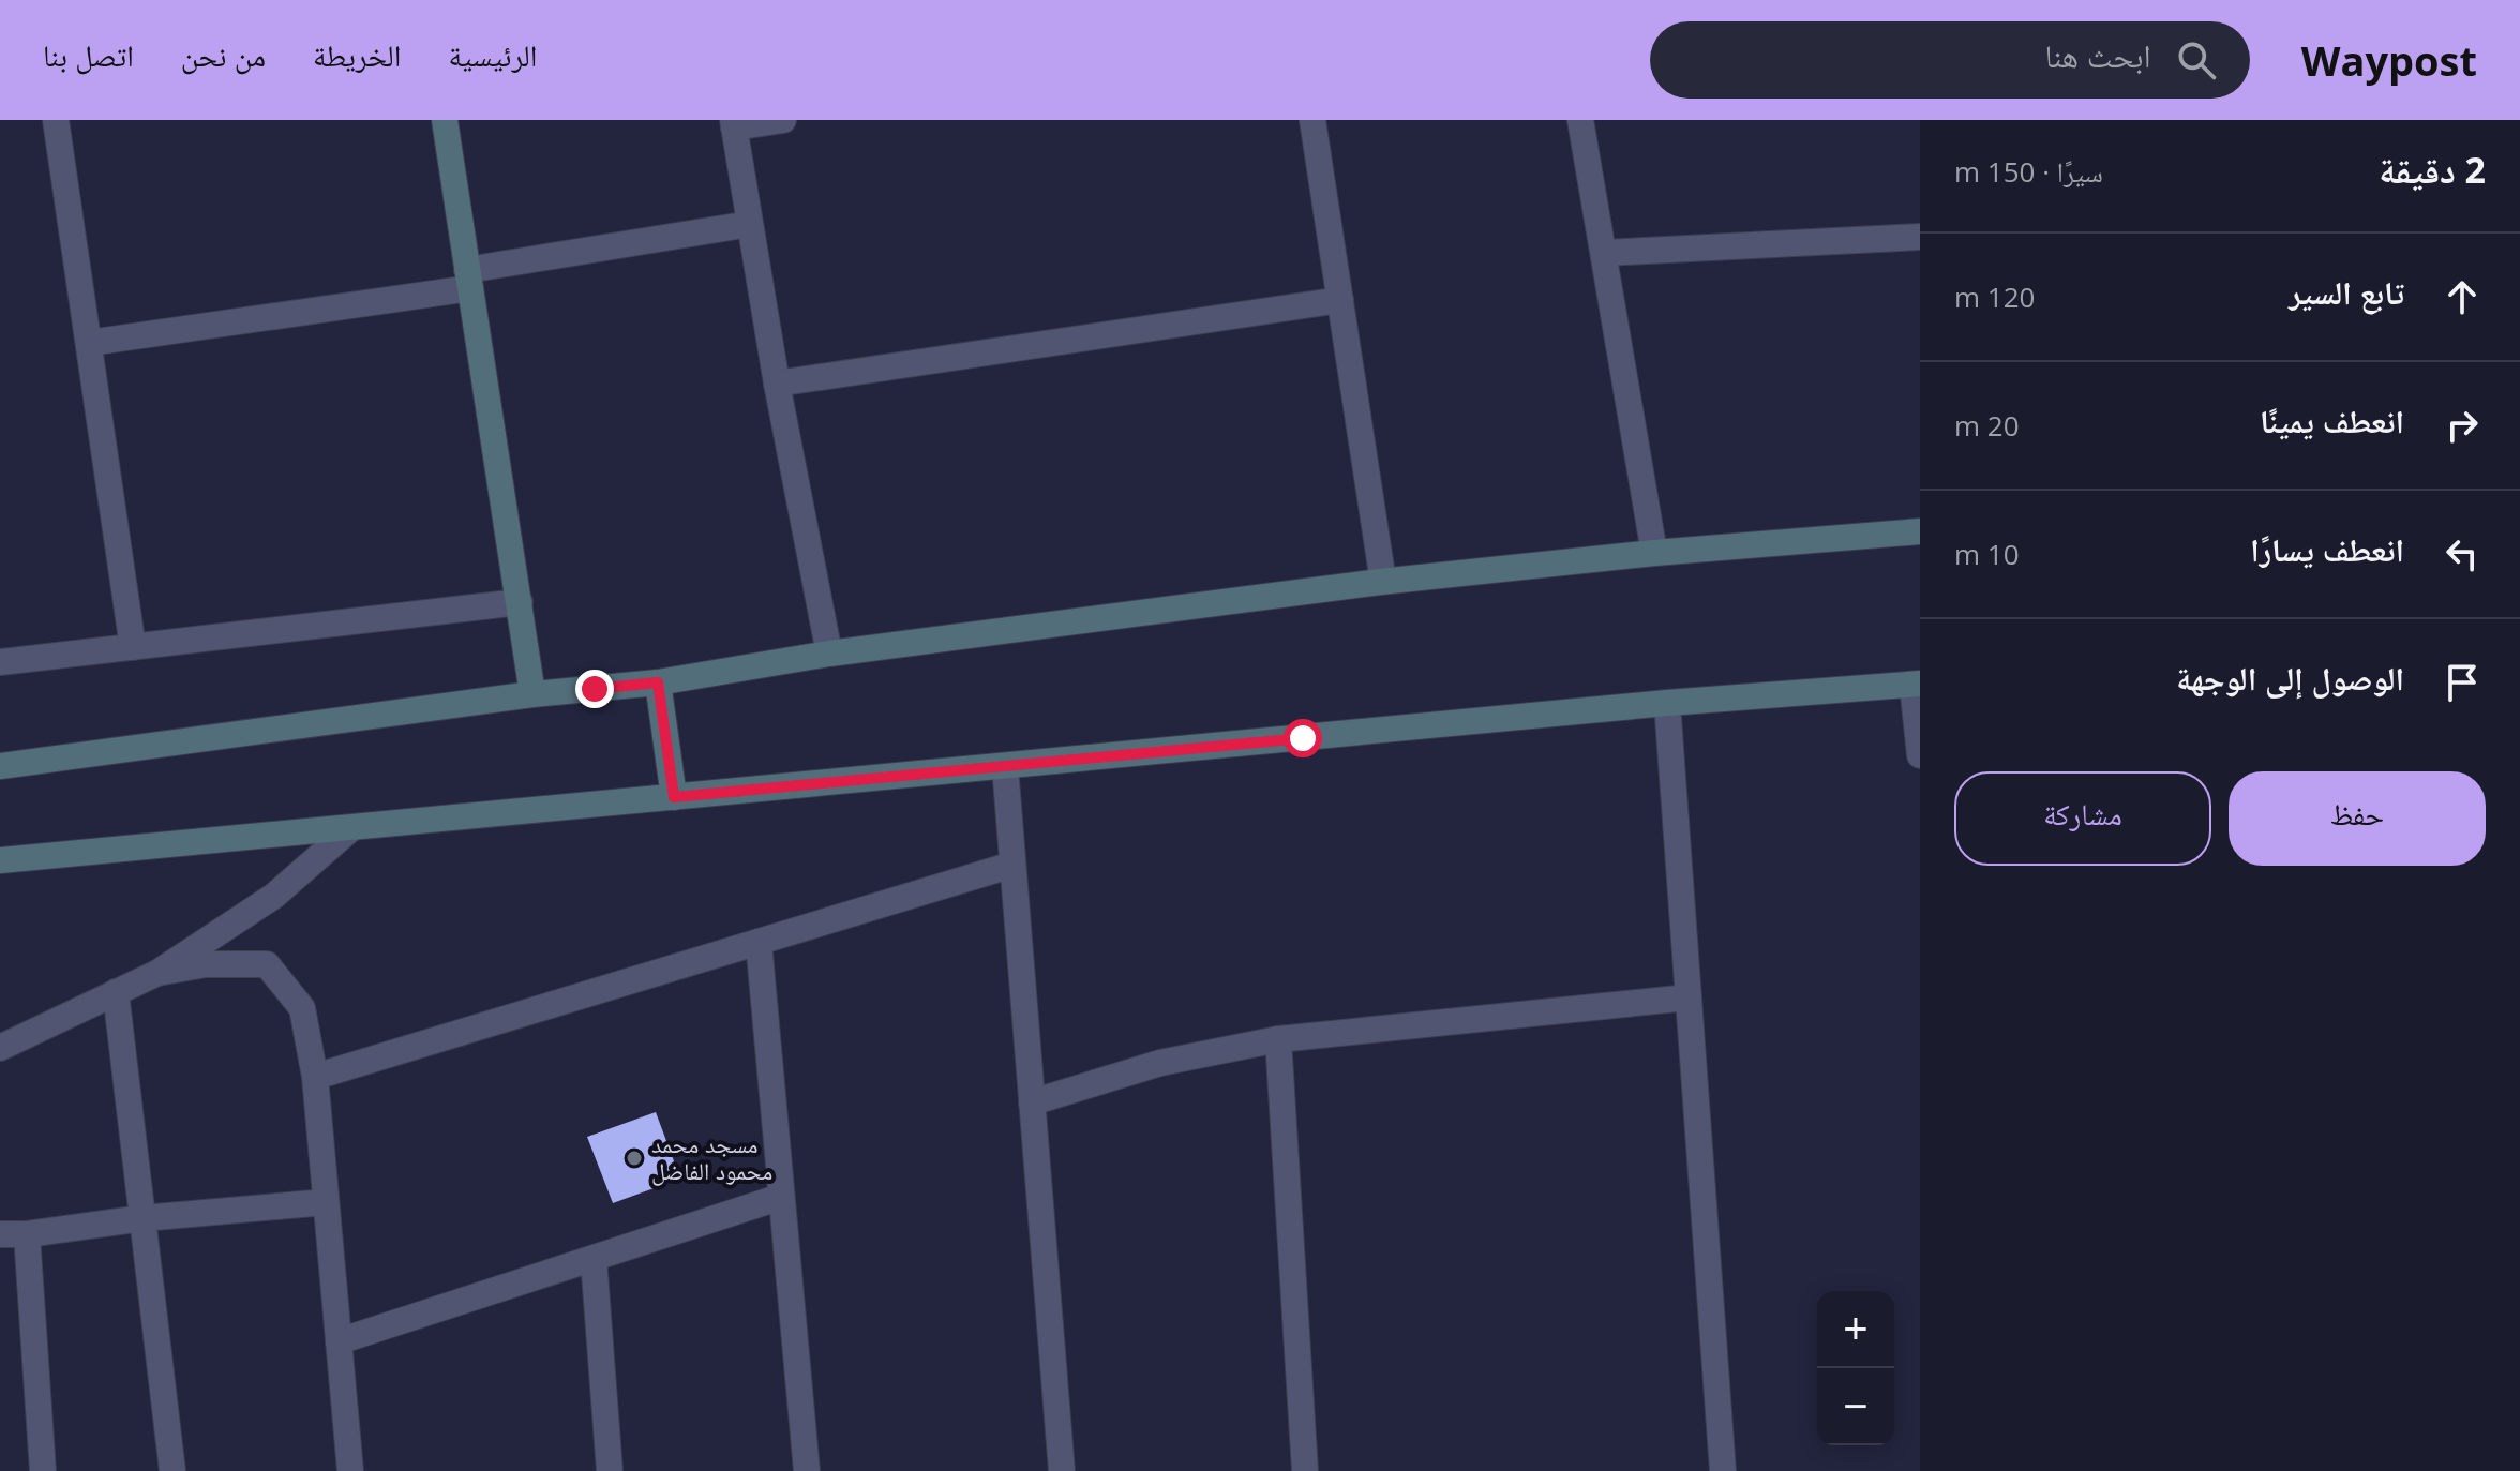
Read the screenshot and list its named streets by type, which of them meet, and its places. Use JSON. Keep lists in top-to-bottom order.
{
  "places": ["مسجد محمد محمود الفاضل"],
  "page": {
    "header": "Waypost",
    "search": "ابحث هنا",
    "nav": [
      "الرئيسية",
      "الخريطة",
      "من نحن",
      "اتصل بنا"
    ],
    "heading": ["2 دقيقة", "سيرًا · 150 m"],
    "list": [
      ["تابع السير", "120 m"],
      ["انعطف يمينًا", "20 m"],
      ["انعطف يسارًا", "10 m"],
      "الوصول إلى الوجهة"
    ],
    "buttons": ["حفظ", "مشاركة"],
    "map_buttons": ["+", "−"]
  }
}
